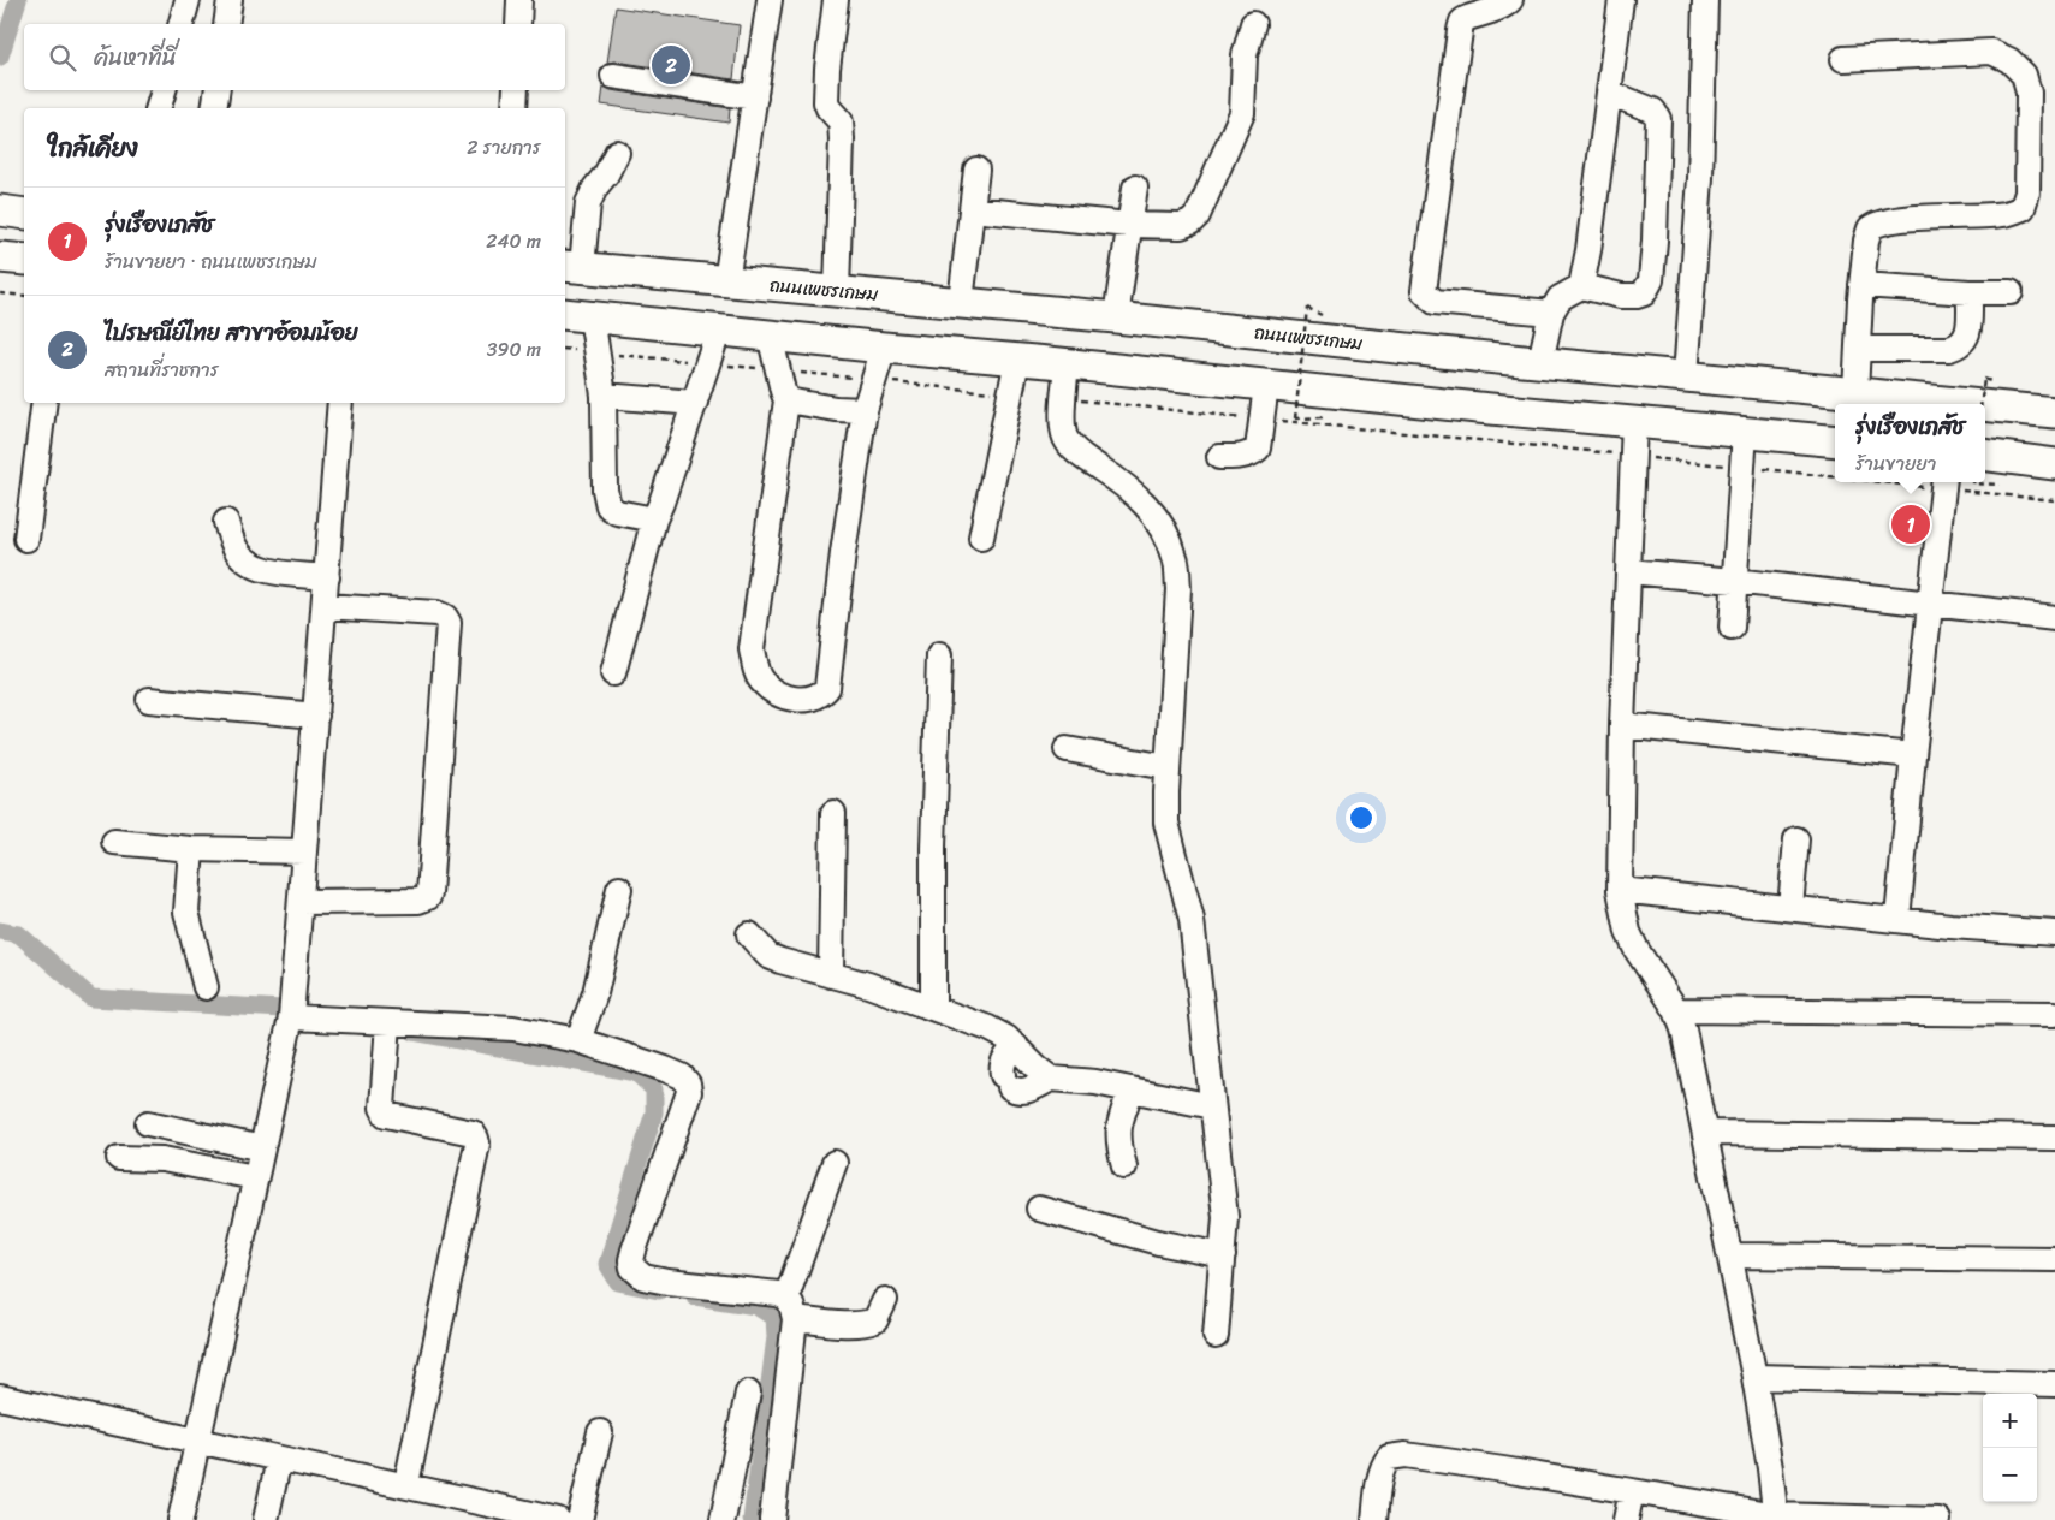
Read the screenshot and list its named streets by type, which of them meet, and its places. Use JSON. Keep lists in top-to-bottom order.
{
  "streets": {
    "main road": ["ถนนเพชรเกษม"]
  },
  "page": {
    "search": "ค้นหาที่นี่",
    "pins": ["2", "1"],
    "heading": ["ใกล้เคียง", "2 รายการ"],
    "list": [
      {
        "mark": "1",
        "name": "รุ่งเรืองเภสัช",
        "note": "ร้านขายยา · ถนนเพชรเกษม",
        "value": "240 m"
      },
      {
        "mark": "2",
        "name": "ไปรษณีย์ไทย สาขาอ้อมน้อย",
        "note": "สถานที่ราชการ",
        "value": "390 m"
      }
    ],
    "popup": ["รุ่งเรืองเภสัช", "ร้านขายยา"],
    "map_buttons": ["+", "−"]
  }
}
